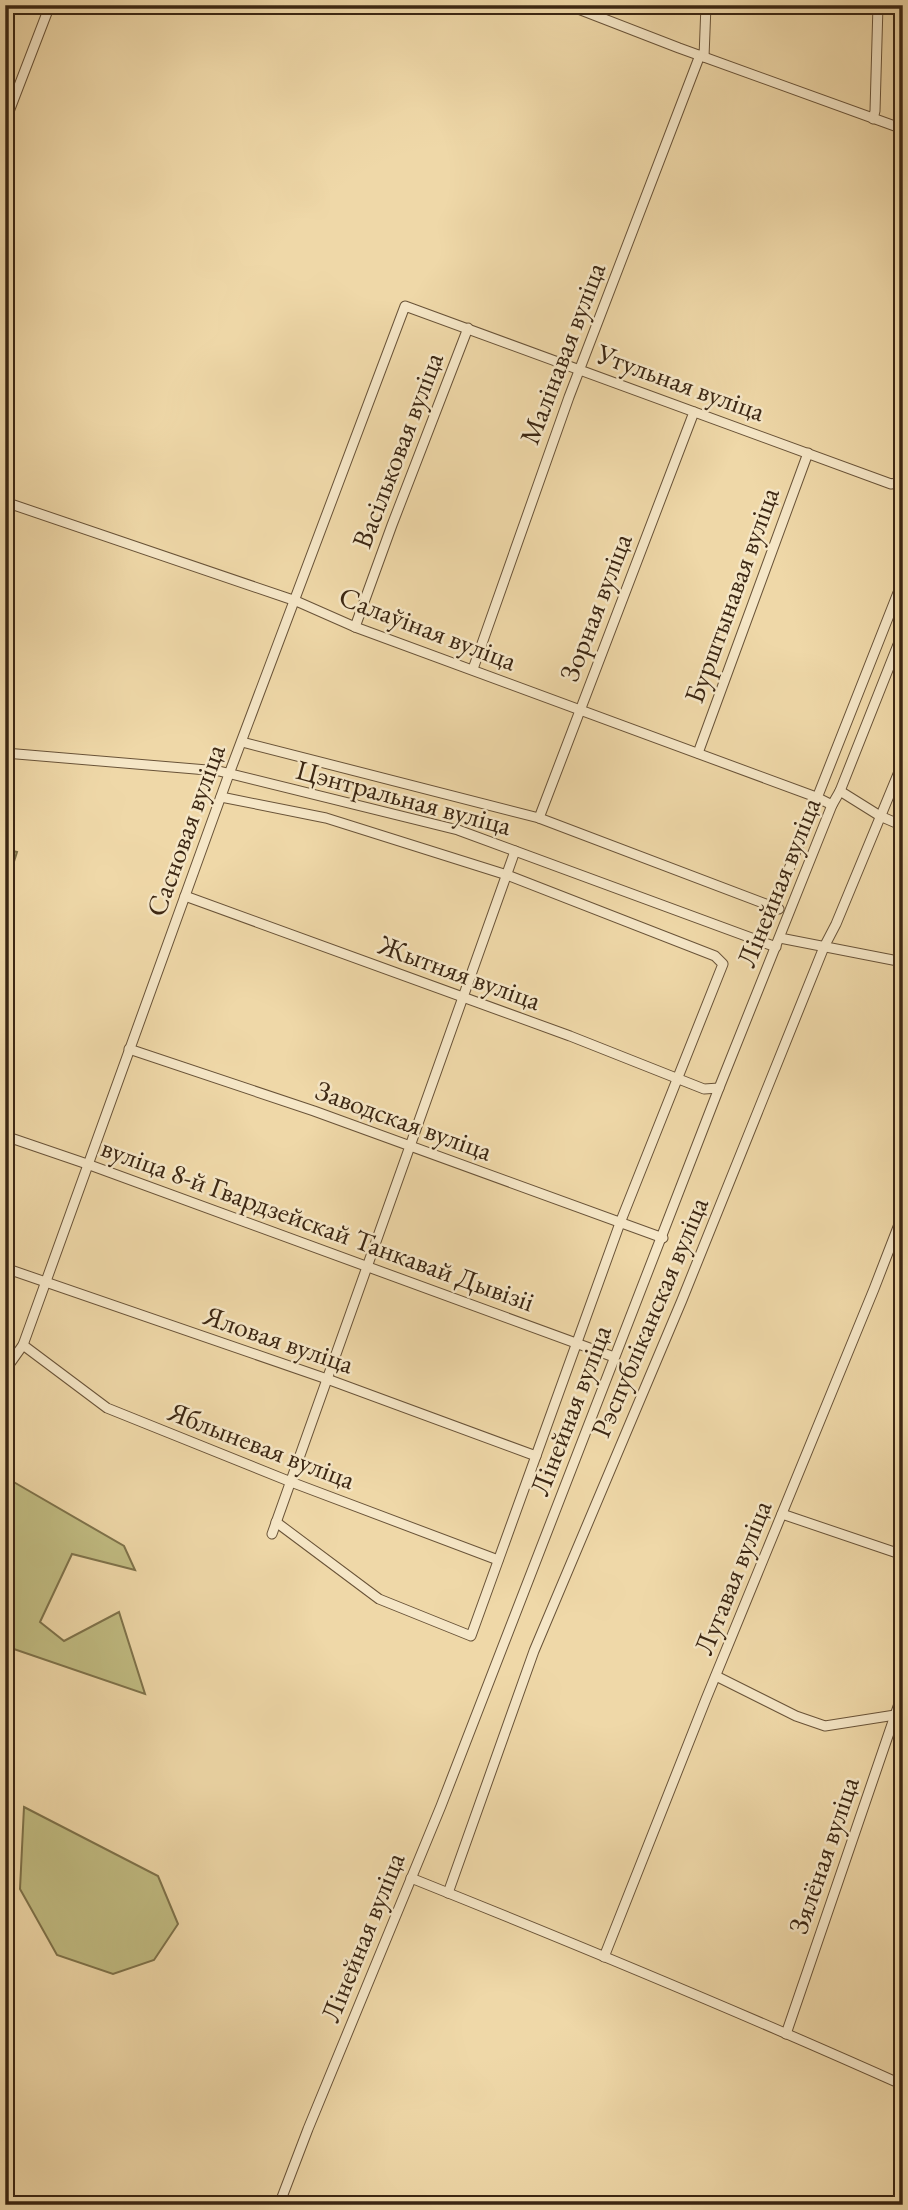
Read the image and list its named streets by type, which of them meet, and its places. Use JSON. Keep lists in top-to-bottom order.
{
  "streets": {
    "street": [
      "Малінавая вуліца",
      "Утульная вуліца",
      "Васільковая вуліца",
      "Бурштынавая вуліца",
      "Зорная вуліца",
      "Салаўіная вуліца",
      "Цэнтральная вуліца",
      "Сасновая вуліца",
      "Лінейная вуліца",
      "Жытняя вуліца",
      "Заводская вуліца",
      "вуліца 8-й Гвардзейскай Танкавай Дывізіі",
      "Рэспубліканская вуліца",
      "Яловая вуліца",
      "Яблыневая вуліца",
      "Лугавая вуліца",
      "Зялёная вуліца"
    ]
  },
  "crossings": [
    ["Малінавая вуліца", "Утульная вуліца"],
    ["Малінавая вуліца", "Салаўіная вуліца"],
    ["Утульная вуліца", "Васільковая вуліца"],
    ["Утульная вуліца", "Бурштынавая вуліца"],
    ["Утульная вуліца", "Зорная вуліца"],
    ["Утульная вуліца", "Сасновая вуліца"],
    ["Васільковая вуліца", "Салаўіная вуліца"],
    ["Бурштынавая вуліца", "Салаўіная вуліца"],
    ["Зорная вуліца", "Салаўіная вуліца"],
    ["Зорная вуліца", "Цэнтральная вуліца"],
    ["Салаўіная вуліца", "Сасновая вуліца"],
    ["Салаўіная вуліца", "Лінейная вуліца"],
    ["Цэнтральная вуліца", "Сасновая вуліца"],
    ["Цэнтральная вуліца", "Лінейная вуліца"],
    ["Цэнтральная вуліца", "Рэспубліканская вуліца"],
    ["Сасновая вуліца", "Жытняя вуліца"],
    ["Сасновая вуліца", "Заводская вуліца"],
    ["Сасновая вуліца", "вуліца 8-й Гвардзейскай Танкавай Дывізіі"],
    ["Сасновая вуліца", "Яловая вуліца"],
    ["Сасновая вуліца", "Яблыневая вуліца"],
    ["Лінейная вуліца", "Жытняя вуліца"],
    ["Лінейная вуліца", "Заводская вуліца"],
    ["Лінейная вуліца", "вуліца 8-й Гвардзейскай Танкавай Дывізіі"]
  ]
}
